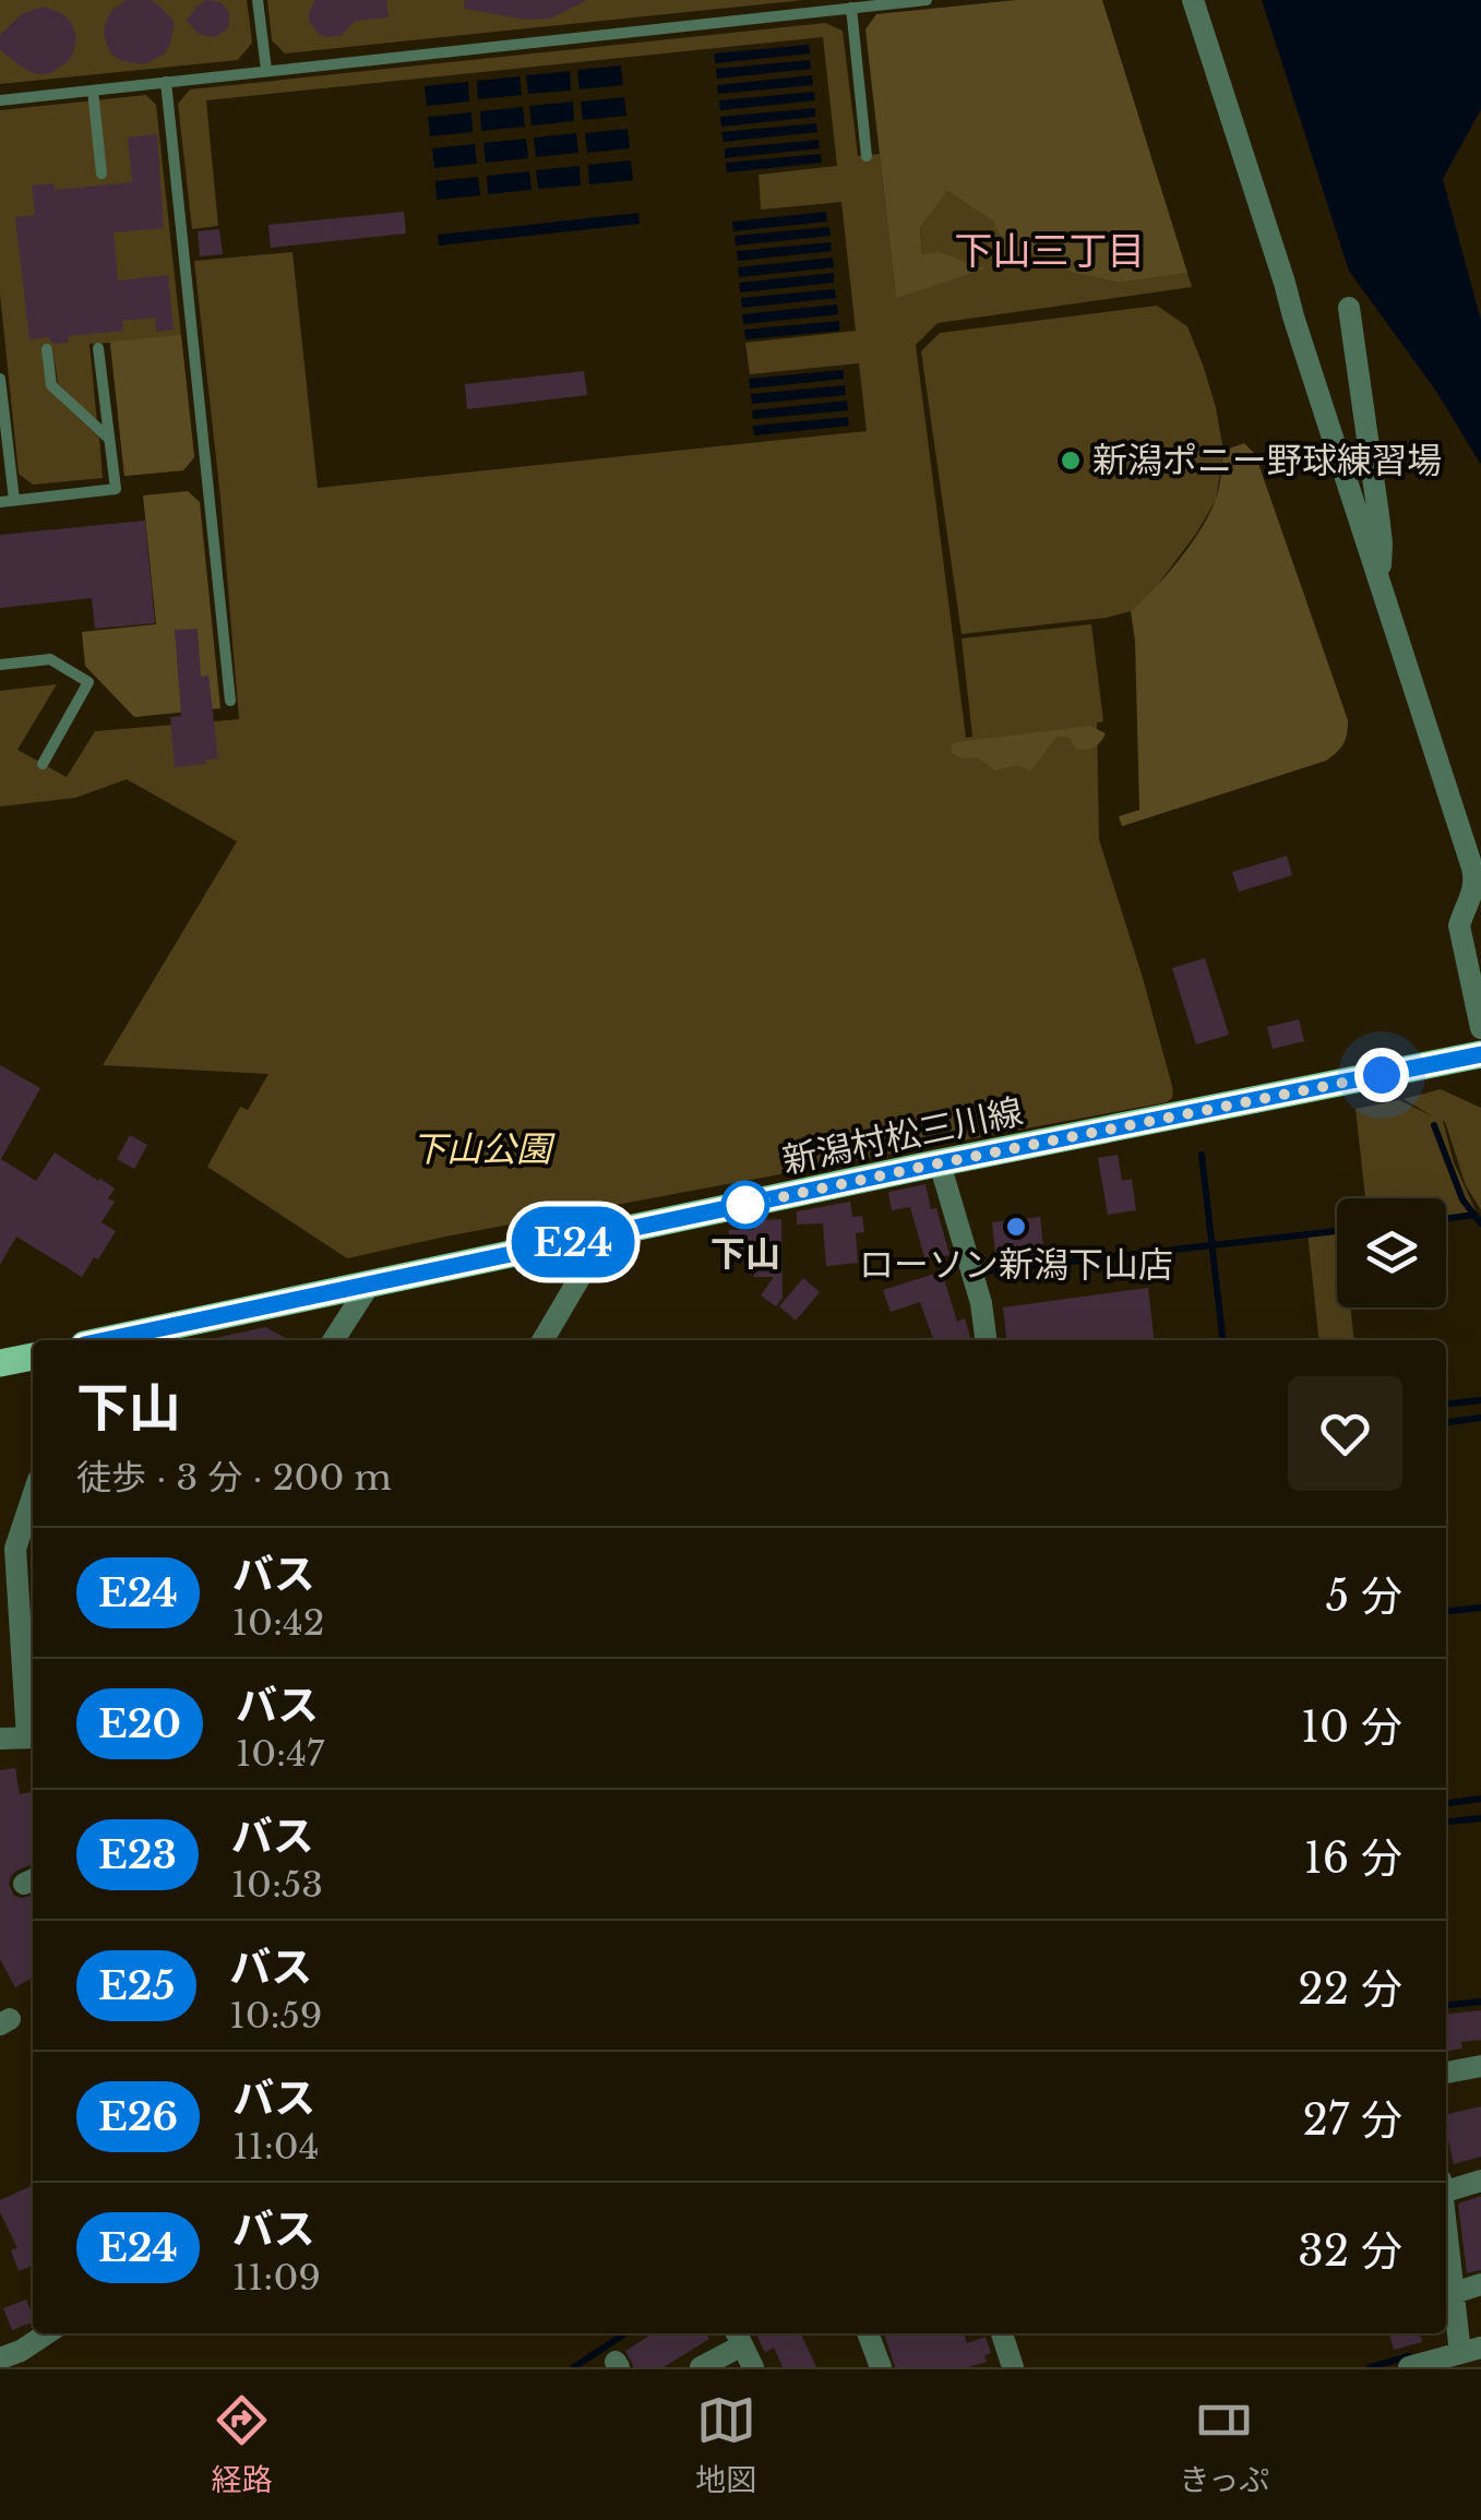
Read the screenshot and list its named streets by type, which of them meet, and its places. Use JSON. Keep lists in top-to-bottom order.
{
  "streets": {
    "main road": ["新潟村松三川線"]
  },
  "districts": ["下山三丁目"],
  "parks": ["下山公園"],
  "places": ["新潟ポニー野球練習場", "下山", "ローソン新潟下山店"],
  "lines": ["bus line E24"],
  "page": {
    "on_map": "E24",
    "heading": ["下山", "徒歩 · 3 分 · 200 m"],
    "list": [
      {
        "mark": "E24",
        "name": "バス",
        "note": "10:42",
        "value": "5 分"
      },
      {
        "mark": "E20",
        "name": "バス",
        "note": "10:47",
        "value": "10 分"
      },
      {
        "mark": "E23",
        "name": "バス",
        "note": "10:53",
        "value": "16 分"
      },
      {
        "mark": "E25",
        "name": "バス",
        "note": "10:59",
        "value": "22 分"
      },
      {
        "mark": "E26",
        "name": "バス",
        "note": "11:04",
        "value": "27 分"
      },
      {
        "mark": "E24",
        "name": "バス",
        "note": "11:09",
        "value": "32 分"
      }
    ],
    "tabs": ["経路", "地図", "きっぷ"]
  }
}
